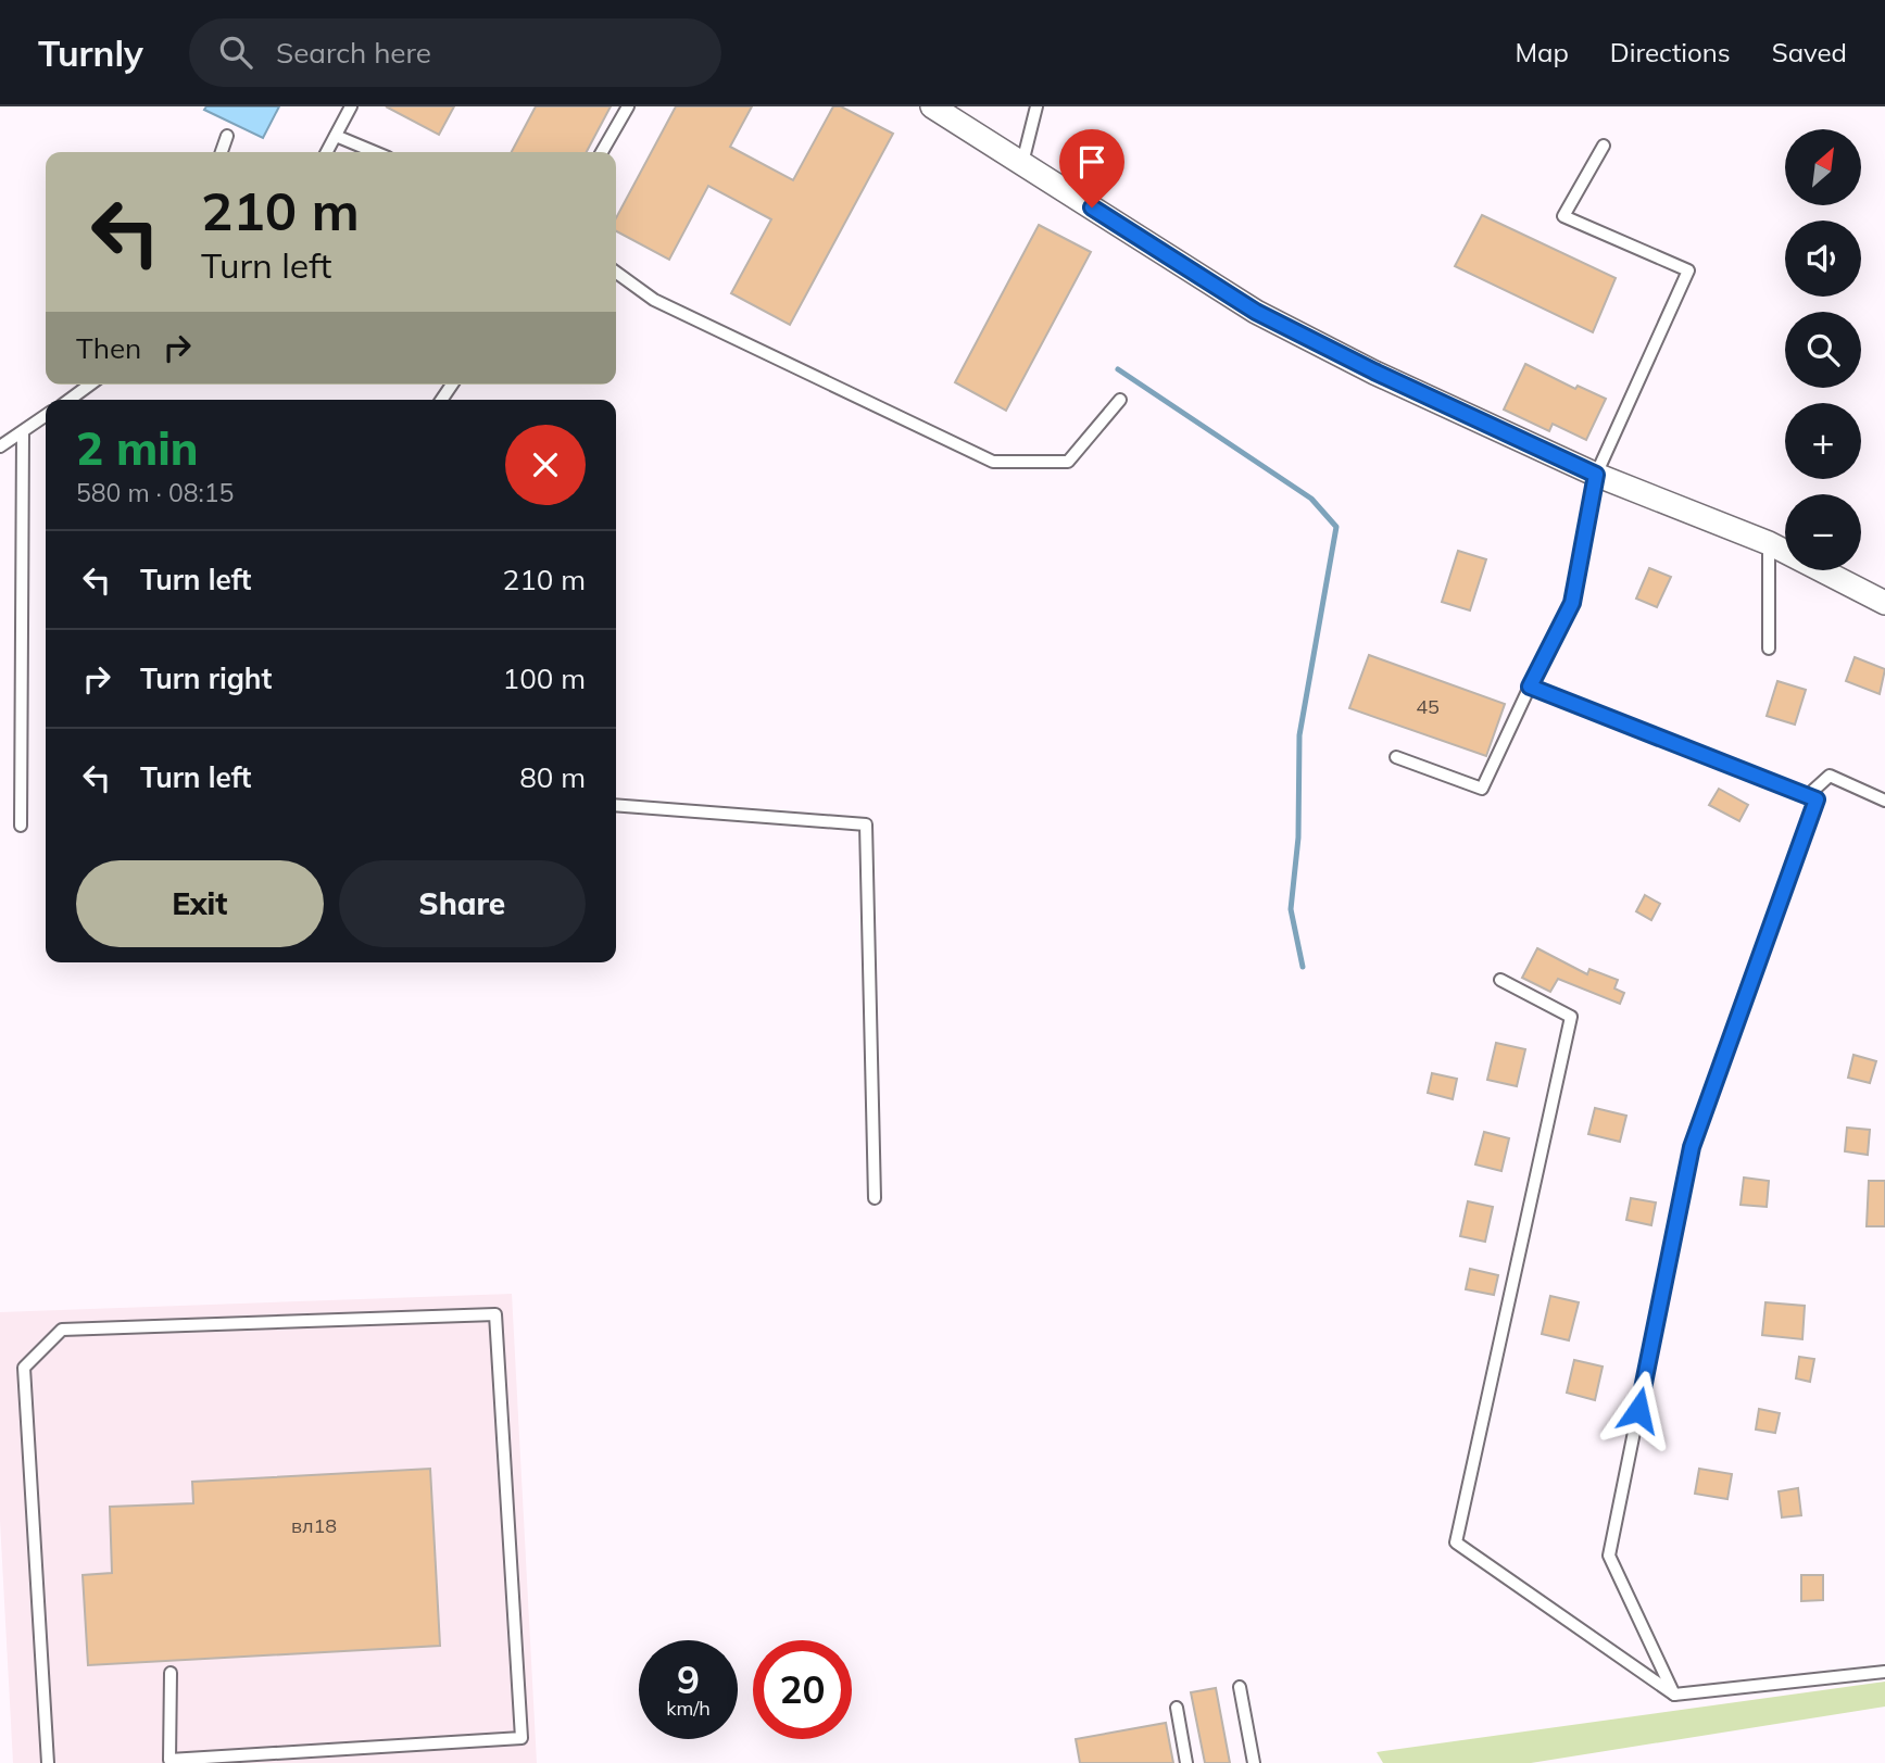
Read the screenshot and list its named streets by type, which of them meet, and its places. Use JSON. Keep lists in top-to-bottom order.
{
  "house_numbers": ["45", "вл18"],
  "north": "top right",
  "page": {
    "header": "Turnly",
    "search": "Search here",
    "nav": ["Map", "Directions", "Saved"],
    "map_buttons": ["+", "−"],
    "turn": ["210 m", "Turn left"],
    "then": "Then",
    "heading": ["2 min", "580 m · 08:15"],
    "list": [
      {
        "name": "Turn left",
        "value": "210 m"
      },
      {
        "name": "Turn right",
        "value": "100 m"
      },
      {
        "name": "Turn left",
        "value": "80 m"
      }
    ],
    "buttons": ["Exit", "Share"],
    "speed": "9 km/h",
    "limit": "20"
  }
}
